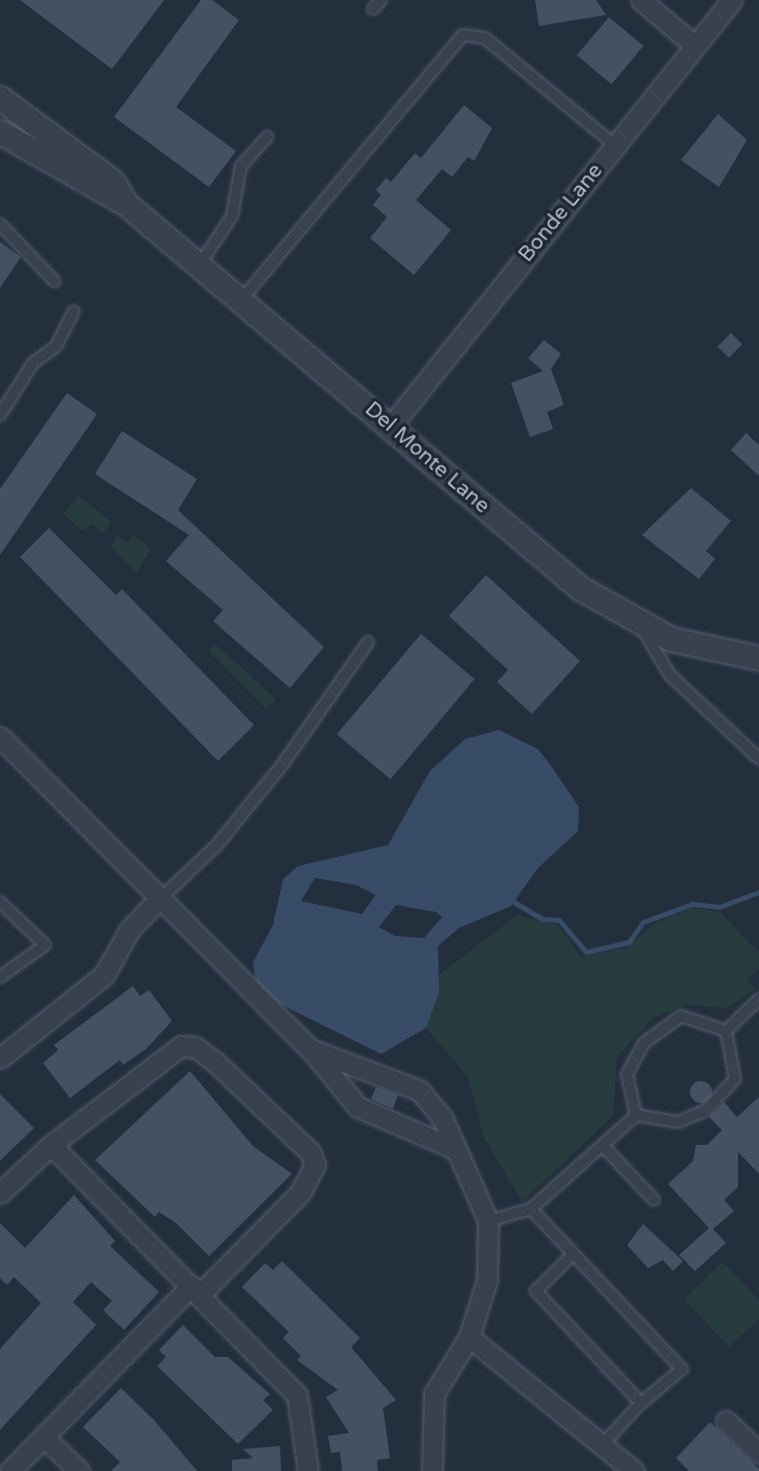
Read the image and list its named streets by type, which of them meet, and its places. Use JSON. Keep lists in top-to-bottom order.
{
  "streets": {
    "street": ["Bonde Lane", "Del Monte Lane"]
  },
  "crossings": [
    ["Bonde Lane", "Del Monte Lane"]
  ]
}
